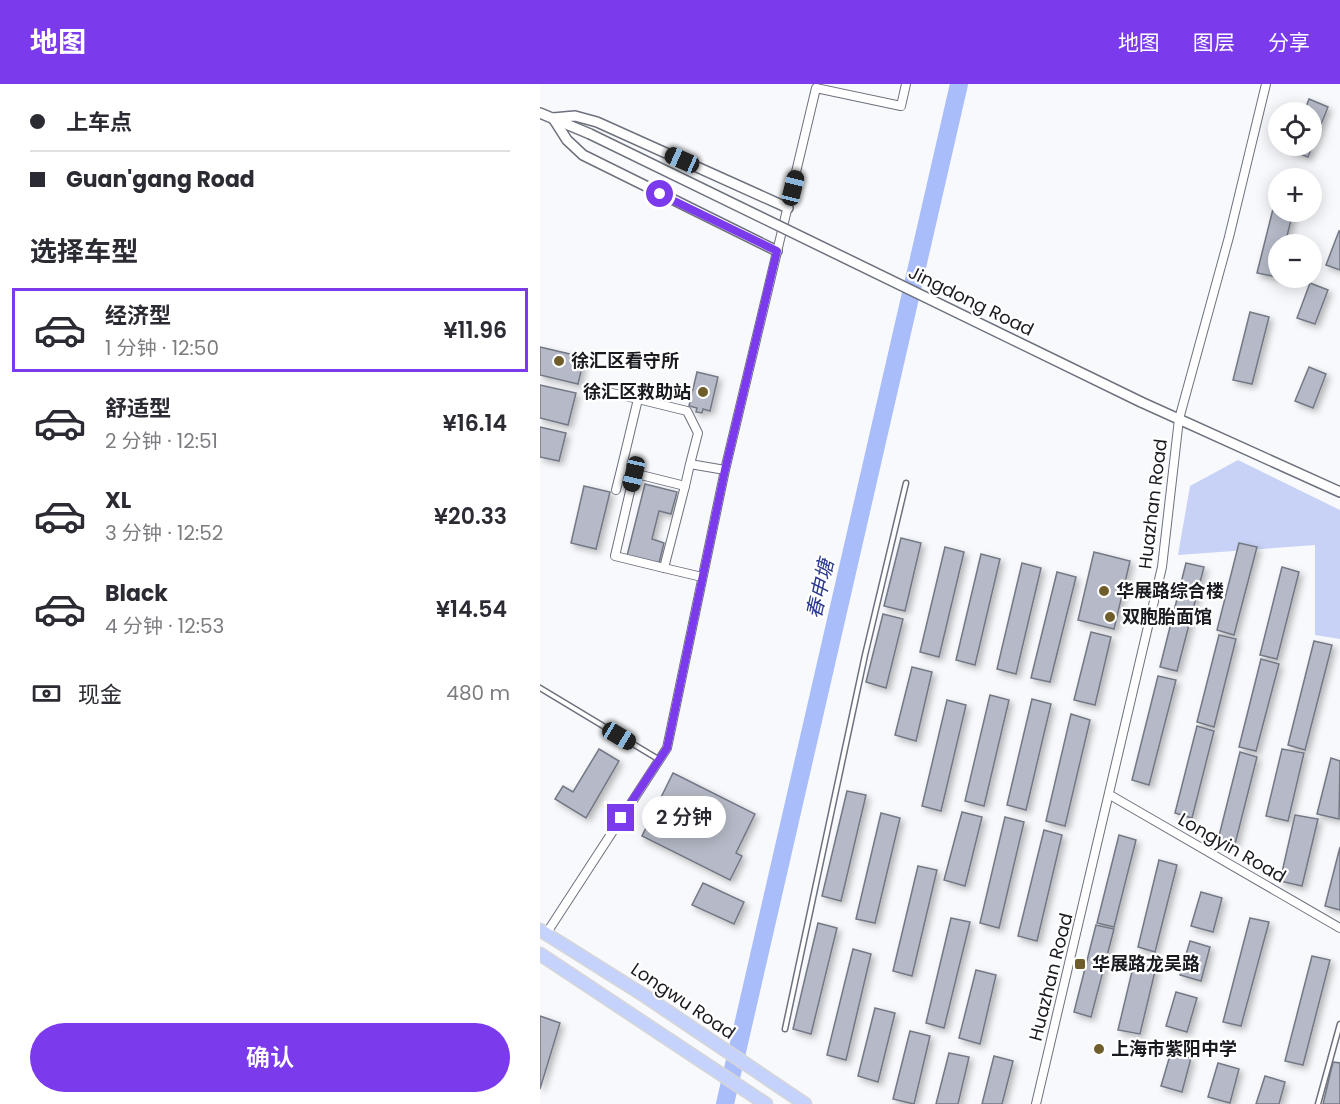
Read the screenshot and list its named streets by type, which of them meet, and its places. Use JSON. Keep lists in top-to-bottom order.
{
  "streets": {
    "main road": ["Longwu Road"],
    "street": ["Jingdong Road", "Huazhan Road", "Longyin Road"]
  },
  "crossings": [
    ["Jingdong Road", "Huazhan Road"],
    ["Huazhan Road", "Longyin Road"]
  ],
  "water": ["春申塘"],
  "places": {
    "other": [
      "徐汇区看守所",
      "徐汇区救助站",
      "华展路综合楼",
      "双胞胎面馆",
      "上海市紫阳中学"
    ],
    "transit": ["华展路龙吴路"]
  },
  "page": {
    "header": "地图",
    "nav": ["地图", "图层", "分享"],
    "banner": ["上车点", "Guan'gang Road"],
    "map_buttons": ["+", "−"],
    "heading": "选择车型",
    "list": [
      {
        "name": "经济型",
        "note": "1 分钟 · 12:50",
        "value": "¥11.96"
      },
      {
        "name": "舒适型",
        "note": "2 分钟 · 12:51",
        "value": "¥16.14"
      },
      {
        "name": "XL",
        "note": "3 分钟 · 12:52",
        "value": "¥20.33"
      },
      {
        "name": "Black",
        "note": "4 分钟 · 12:53",
        "value": "¥14.54"
      }
    ],
    "pay": ["现金", "480 m"],
    "bubble": "2 分钟",
    "buttons": "确认"
  }
}
